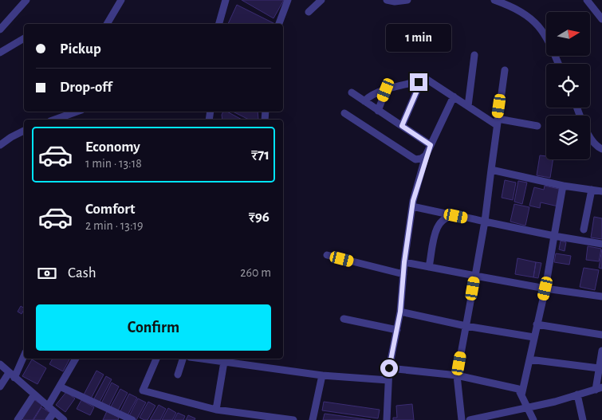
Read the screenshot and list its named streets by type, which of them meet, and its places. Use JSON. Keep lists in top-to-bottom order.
{
  "north": "right",
  "page": {
    "bubble": "1 min",
    "banner": ["Pickup", "Drop-off"],
    "list": [
      {
        "name": "Economy",
        "note": "1 min · 13:18",
        "value": "₹71"
      },
      {
        "name": "Comfort",
        "note": "2 min · 13:19",
        "value": "₹96"
      }
    ],
    "pay": ["Cash", "260 m"],
    "buttons": "Confirm"
  }
}
